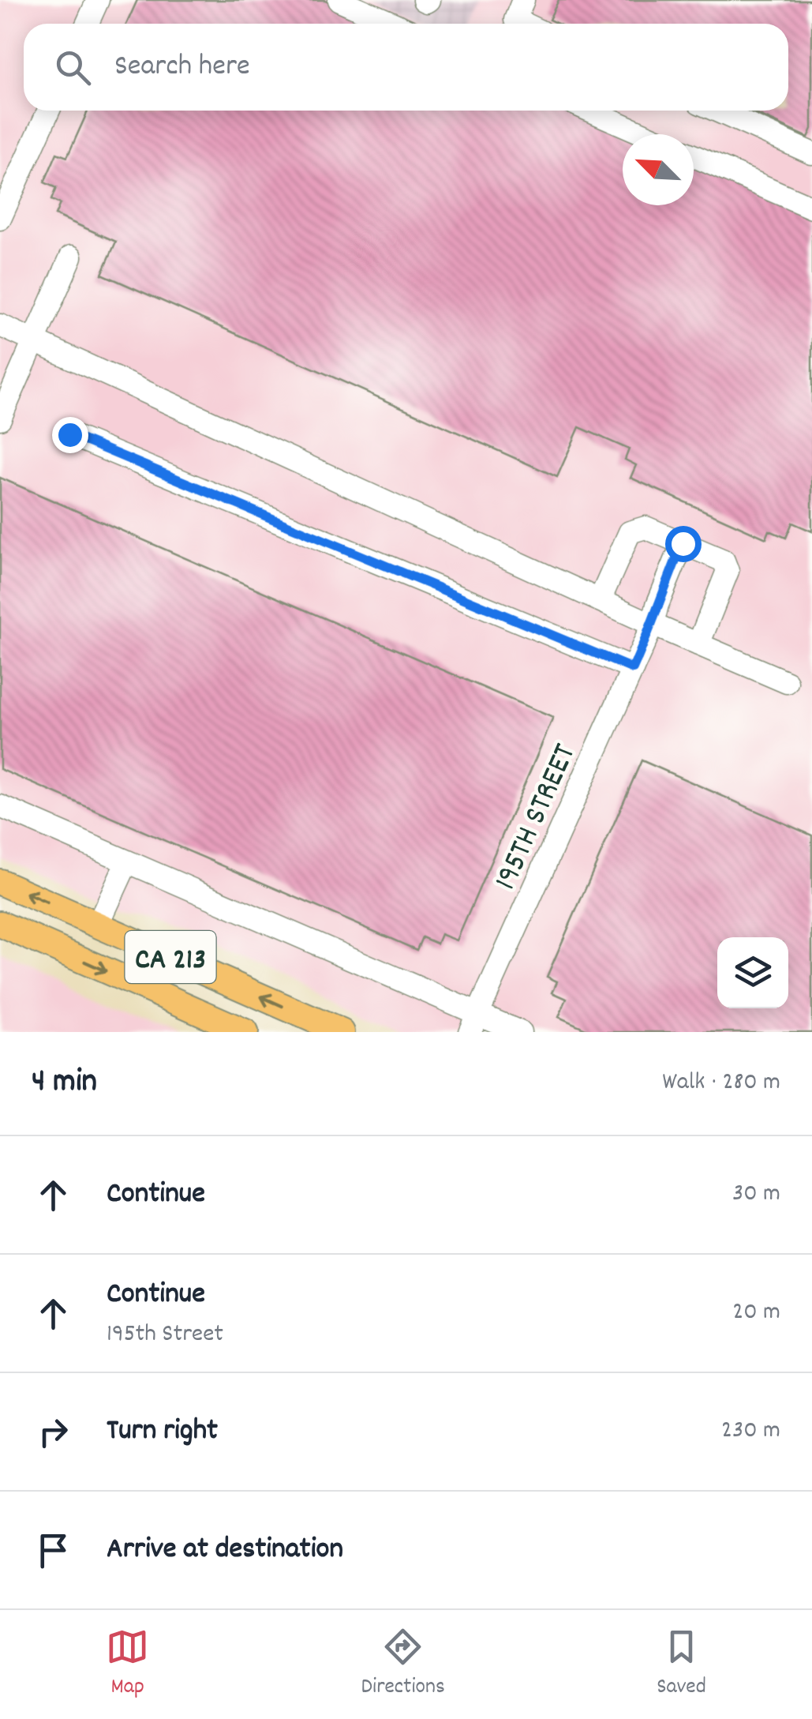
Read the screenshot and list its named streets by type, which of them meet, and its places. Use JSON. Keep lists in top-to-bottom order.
{
  "streets": {
    "main road": ["CA 213"],
    "street": ["195TH STREET"]
  },
  "north": "top left",
  "page": {
    "search": "Search here",
    "heading": ["4 min", "Walk · 280 m"],
    "list": [
      ["Continue", "30 m"],
      ["Continue", "195th Street", "20 m"],
      ["Turn right", "230 m"],
      "Arrive at destination"
    ],
    "nav": ["Map", "Directions", "Saved"]
  }
}
